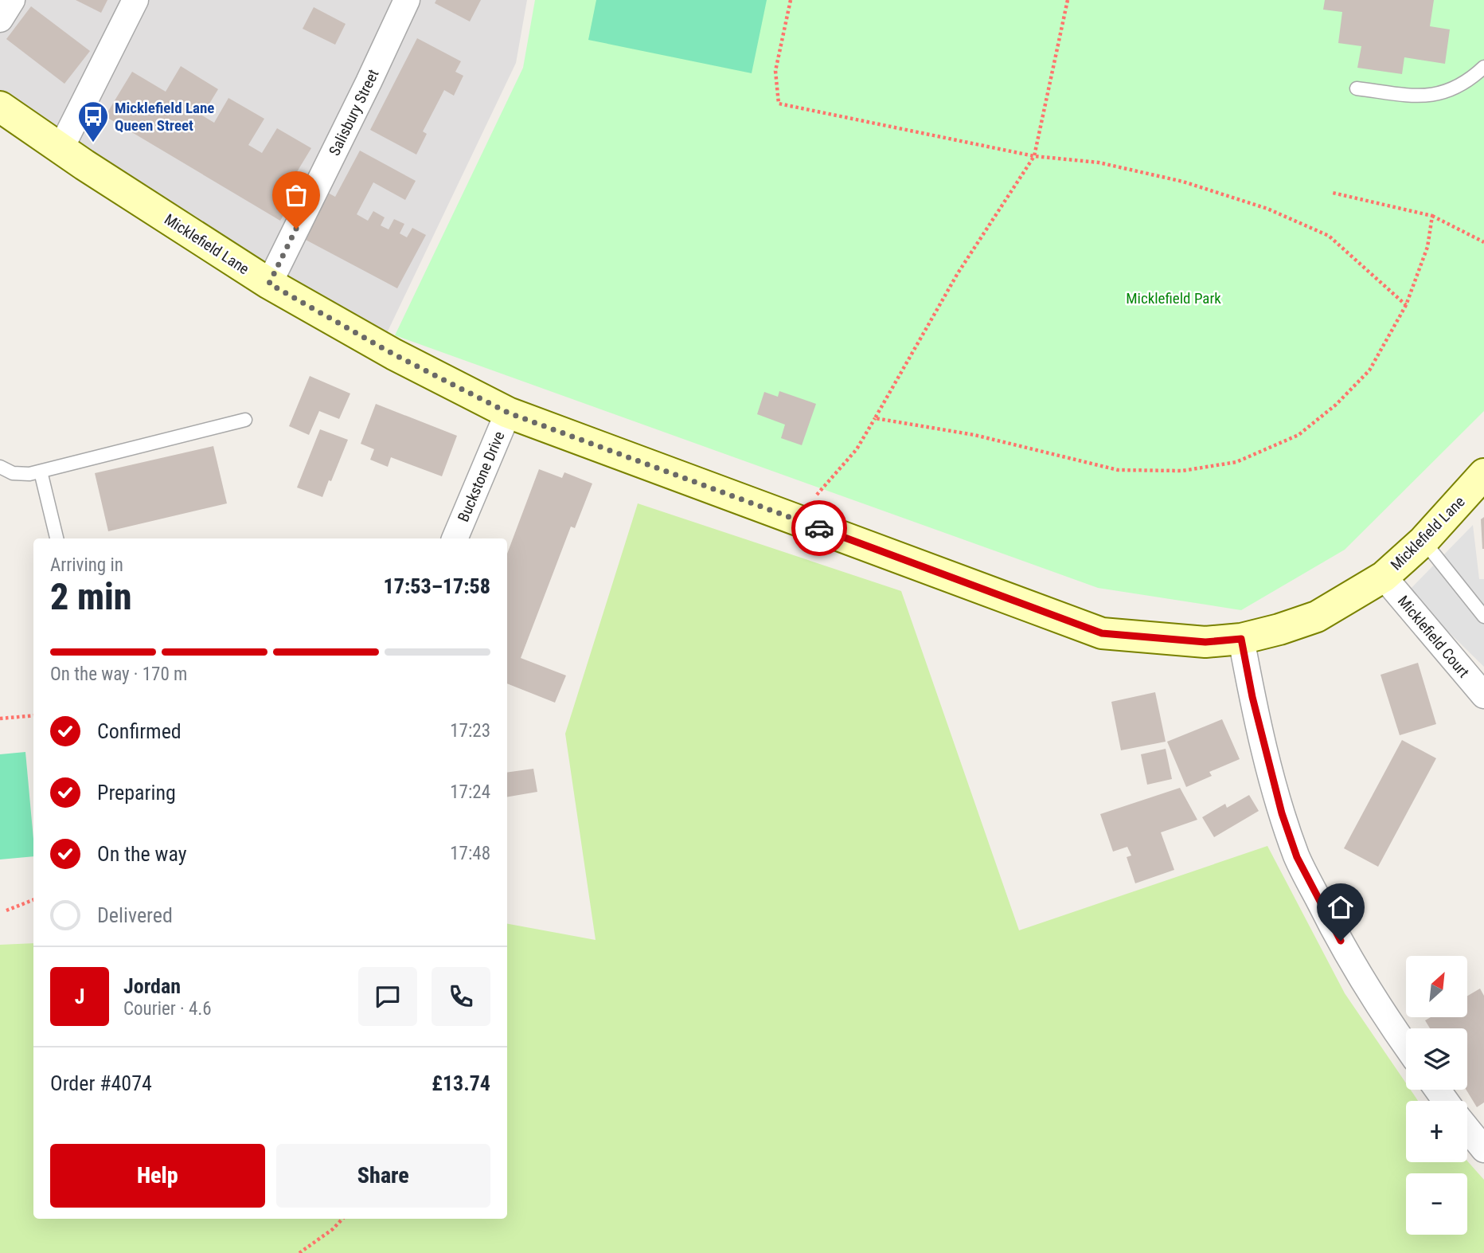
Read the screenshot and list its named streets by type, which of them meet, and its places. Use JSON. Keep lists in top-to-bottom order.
{
  "streets": {
    "main road": ["Micklefield Lane"],
    "street": ["Salisbury Street", "Buckstone Drive", "Micklefield Court"]
  },
  "crossings": [
    ["Salisbury Street", "Micklefield Lane"],
    ["Micklefield Lane", "Buckstone Drive"],
    ["Micklefield Lane", "Micklefield Court"]
  ],
  "parks": ["Micklefield Park"],
  "places": {
    "bus stop": ["Micklefield Lane Queen Street"]
  },
  "north": "top right",
  "page": {
    "heading": ["2 min", "Arriving in", "17:53–17:58"],
    "panel": [
      "Jordan",
      "Courier · 4.6",
      "Order #4074",
      "£13.74"
    ],
    "bar": "On the way · 170 m",
    "list": [
      ["Confirmed", "17:23"],
      ["Preparing", "17:24"],
      ["On the way", "17:48"],
      "Delivered"
    ],
    "map_buttons": ["+", "−"],
    "round": "J",
    "buttons": ["Help", "Share"]
  }
}
